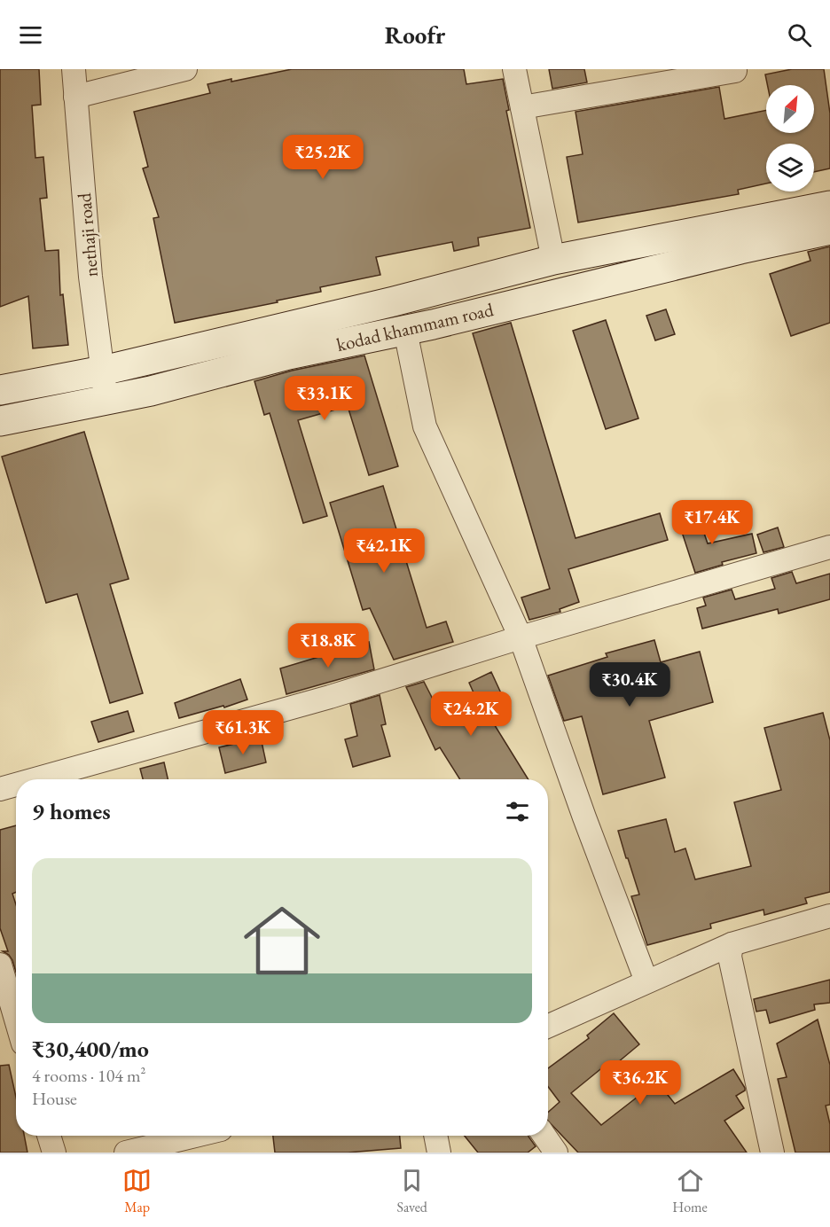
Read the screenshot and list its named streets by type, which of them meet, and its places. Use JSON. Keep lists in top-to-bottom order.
{
  "streets": {
    "main road": ["kodad khammam road"],
    "street": ["nethaji road"]
  },
  "crossings": [
    ["nethaji road", "kodad khammam road"]
  ],
  "north": "top right",
  "page": {
    "header": "Roofr",
    "price": [
      "₹25.2K",
      "₹33.1K",
      "₹17.4K",
      "₹42.1K",
      "₹18.8K",
      "₹30.4K",
      "₹24.2K",
      "₹61.3K",
      "₹36.2K"
    ],
    "heading": "9 homes",
    "list": [
      {
        "name": "₹30,400/mo",
        "note": "4 rooms · 104 m² · House"
      }
    ],
    "tabs": ["Map", "Saved", "Home"]
  }
}
